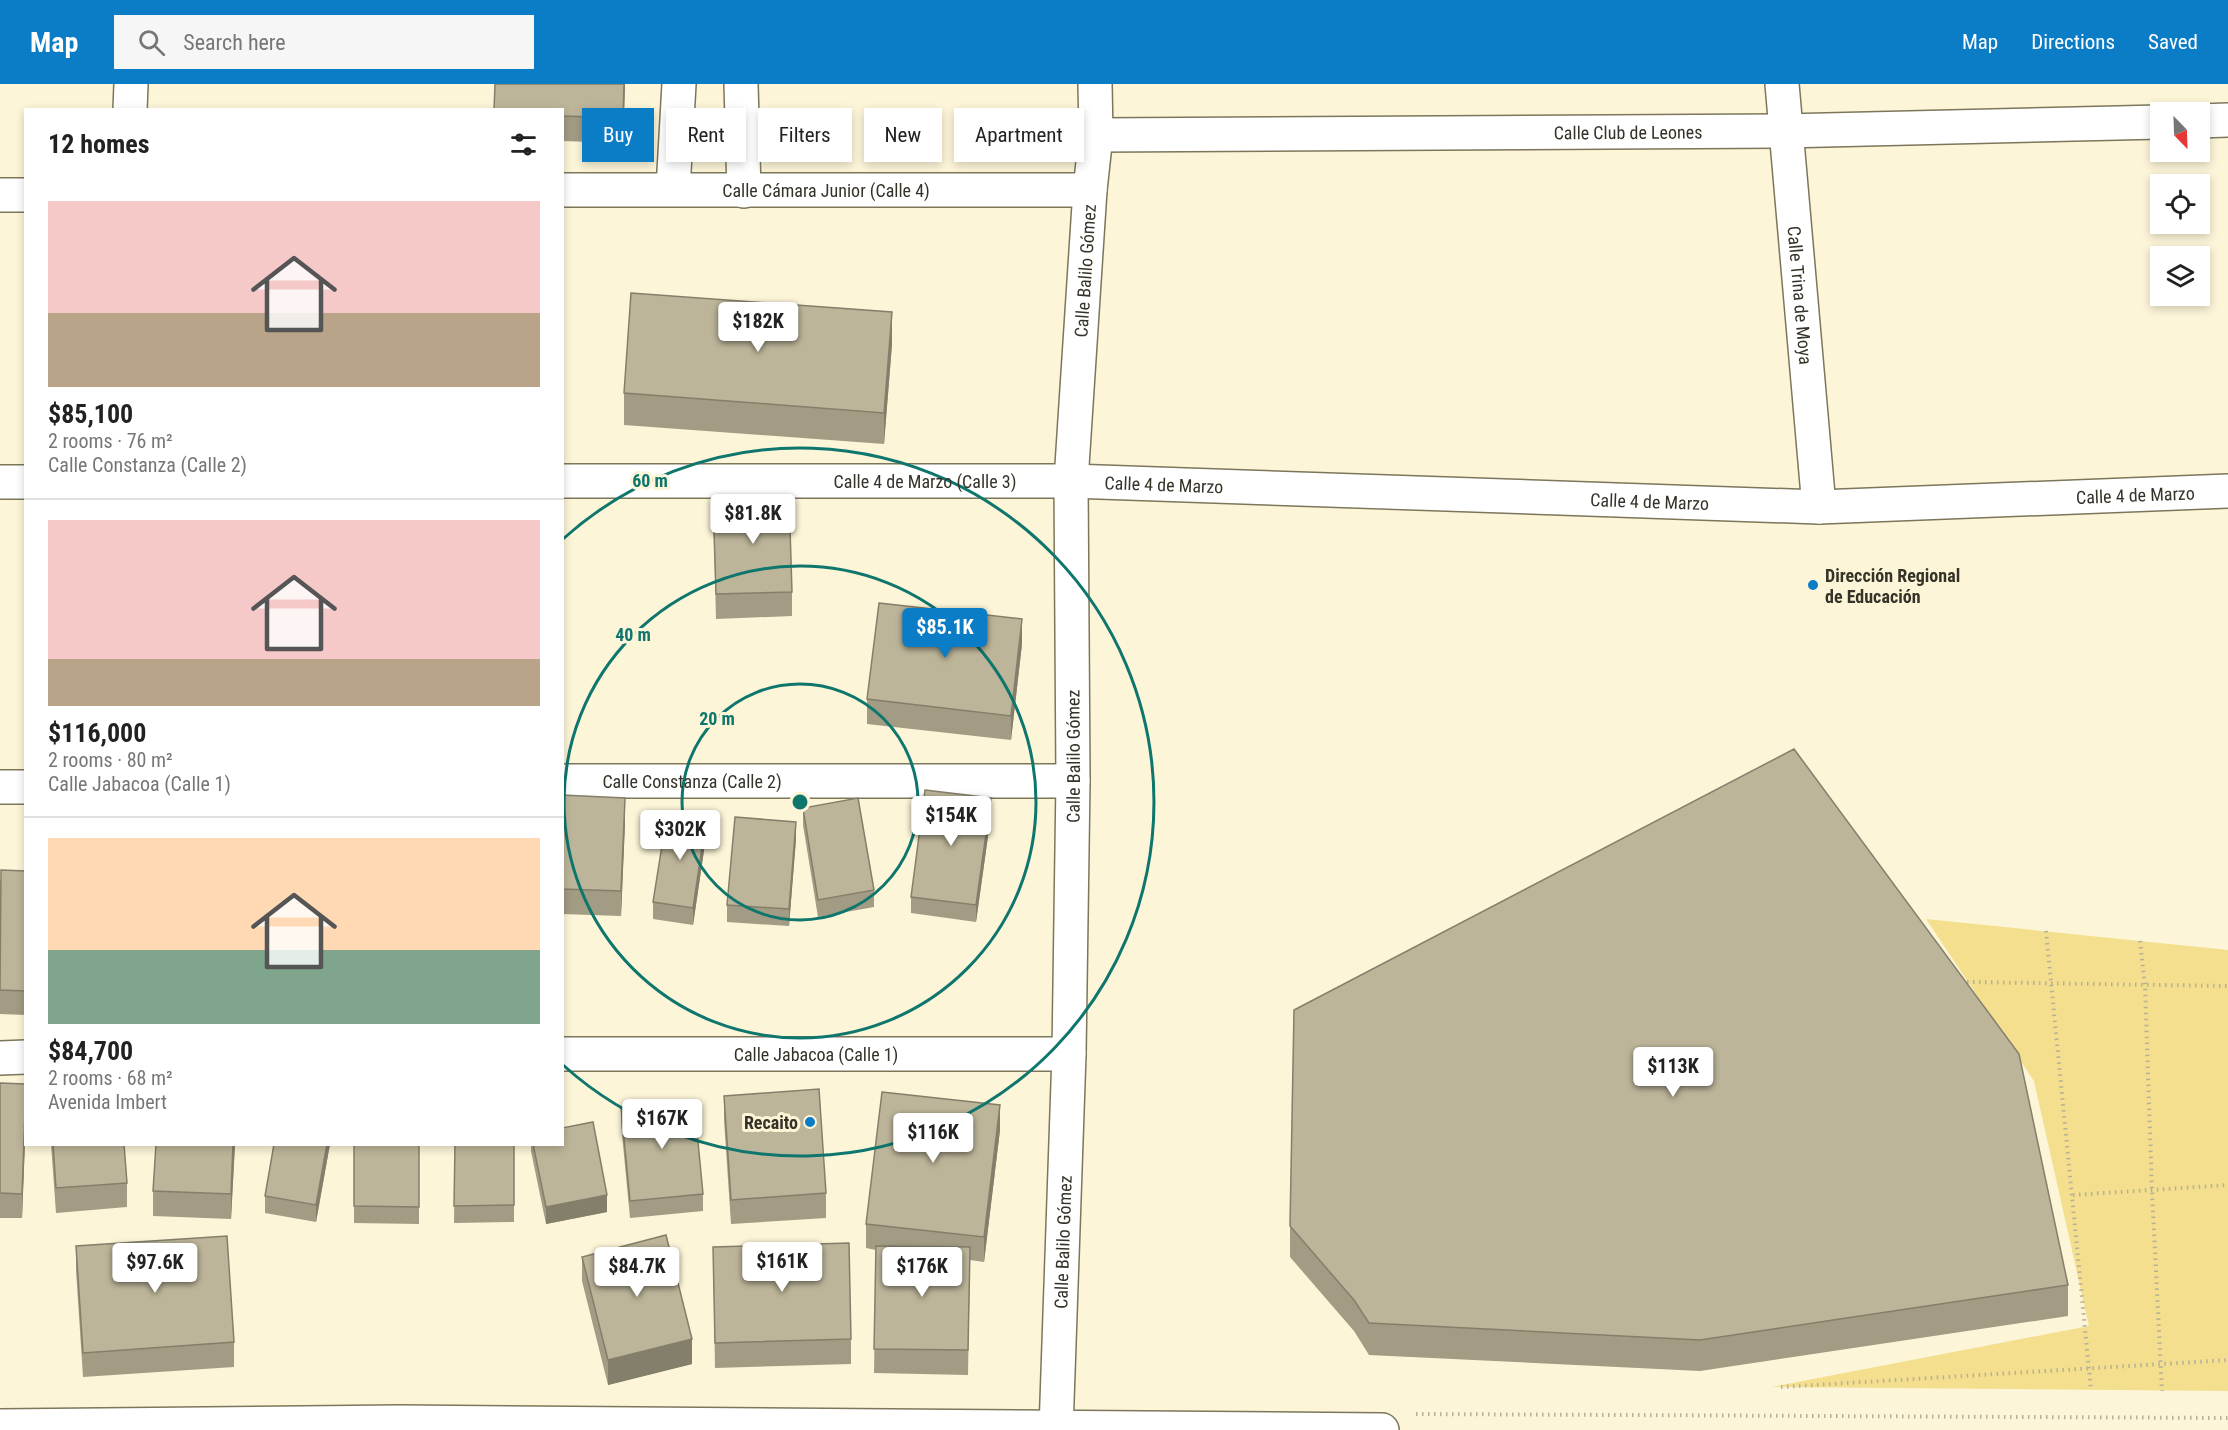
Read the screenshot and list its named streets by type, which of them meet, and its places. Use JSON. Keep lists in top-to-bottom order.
{
  "streets": {
    "street": [
      "Calle Club de Leones",
      "Calle Cámara Junior (Calle 4)",
      "Calle Balilo Gómez",
      "Calle Trina de Moya",
      "Calle 4 de Marzo (Calle 3)",
      "Calle 4 de Marzo",
      "Calle Constanza (Calle 2)",
      "Calle Jabacoa (Calle 1)"
    ]
  },
  "crossings": [
    ["Calle Club de Leones", "Calle Balilo Gómez"],
    ["Calle Club de Leones", "Calle Trina de Moya"],
    ["Calle Cámara Junior (Calle 4)", "Calle Balilo Gómez"],
    ["Calle Balilo Gómez", "Calle 4 de Marzo (Calle 3)"],
    ["Calle Balilo Gómez", "Calle 4 de Marzo"],
    ["Calle Balilo Gómez", "Calle Constanza (Calle 2)"],
    ["Calle Balilo Gómez", "Calle Jabacoa (Calle 1)"],
    ["Calle Trina de Moya", "Calle 4 de Marzo"],
    ["Calle 4 de Marzo (Calle 3)", "Calle 4 de Marzo"]
  ],
  "places": ["Dirección Regional de Educación", "Recaito"],
  "north": "bottom right",
  "page": {
    "header": "Map",
    "search": "Search here",
    "nav": ["Map", "Directions", "Saved"],
    "chip": [
      "Buy",
      "Rent",
      "Filters",
      "New",
      "Apartment"
    ],
    "heading": "12 homes",
    "list": [
      {
        "name": "$85,100",
        "note": "2 rooms · 76 m² · Calle Constanza (Calle 2)"
      },
      {
        "name": "$116,000",
        "note": "2 rooms · 80 m² · Calle Jabacoa (Calle 1)"
      },
      {
        "name": "$84,700",
        "note": "2 rooms · 68 m² · Avenida Imbert"
      }
    ],
    "price": [
      "$182K",
      "$81.8K",
      "$85.1K",
      "$154K",
      "$302K",
      "$113K",
      "$167K",
      "$116K",
      "$161K",
      "$97.6K",
      "$84.7K",
      "$176K"
    ]
  },
  "rings": ["60 m", "40 m", "20 m"]
}
